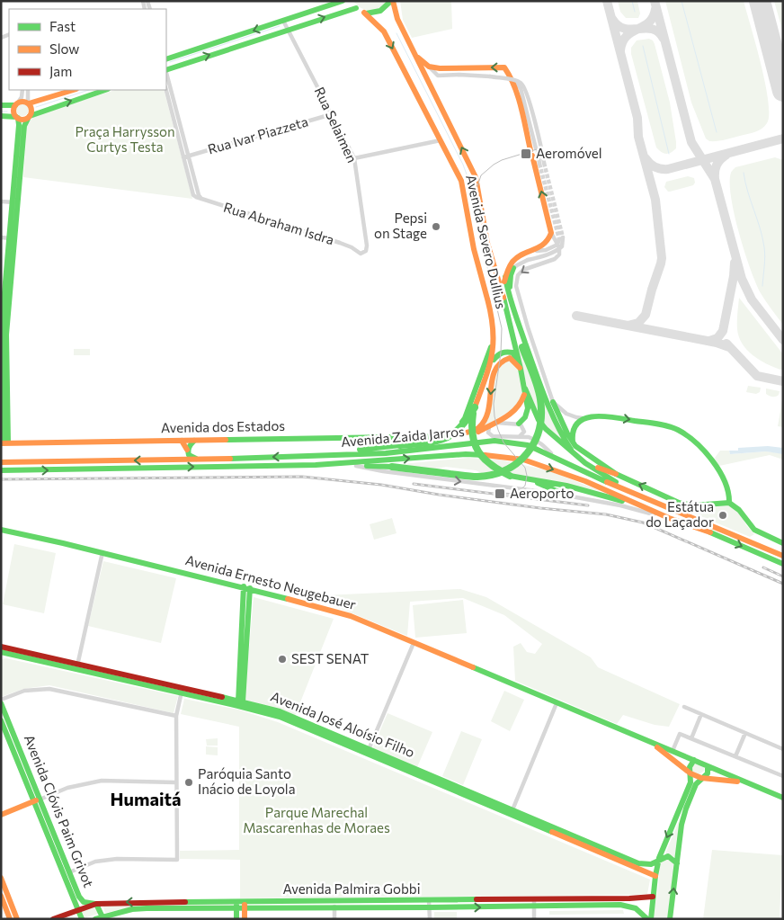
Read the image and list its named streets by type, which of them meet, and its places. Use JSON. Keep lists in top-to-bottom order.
{
  "streets": {
    "main road": [
      "Avenida Severo Dullius",
      "Avenida dos Estados",
      "Avenida Zaida Jarros",
      "Avenida Ernesto Neugebauer",
      "Avenida José Aloísio Filho",
      "Avenida Clóvis Paim Grivot",
      "Avenida Palmira Gobbi"
    ],
    "street": ["Rua Selaimen", "Rua Ivar Piazzeta", "Rua Abraham Isdra"]
  },
  "crossings": [
    ["Rua Selaimen", "Rua Ivar Piazzeta"],
    ["Rua Selaimen", "Rua Abraham Isdra"],
    ["Rua Ivar Piazzeta", "Rua Abraham Isdra"],
    ["Avenida Severo Dullius", "Avenida dos Estados"],
    ["Avenida Clóvis Paim Grivot", "Avenida Palmira Gobbi"]
  ],
  "districts": ["Humaitá"],
  "parks": ["Praça Harrysson Curtys Testa", "Parque Marechal Mascarenhas de Moraes"],
  "places": {
    "transit": ["Aeromóvel", "Aeroporto"],
    "other": [
      "Pepsi on Stage",
      "Estátua do Laçador",
      "SEST SENAT",
      "Paróquia Santo Inácio de Loyola"
    ]
  },
  "legend": ["Fast", "Slow", "Jam"]
}
